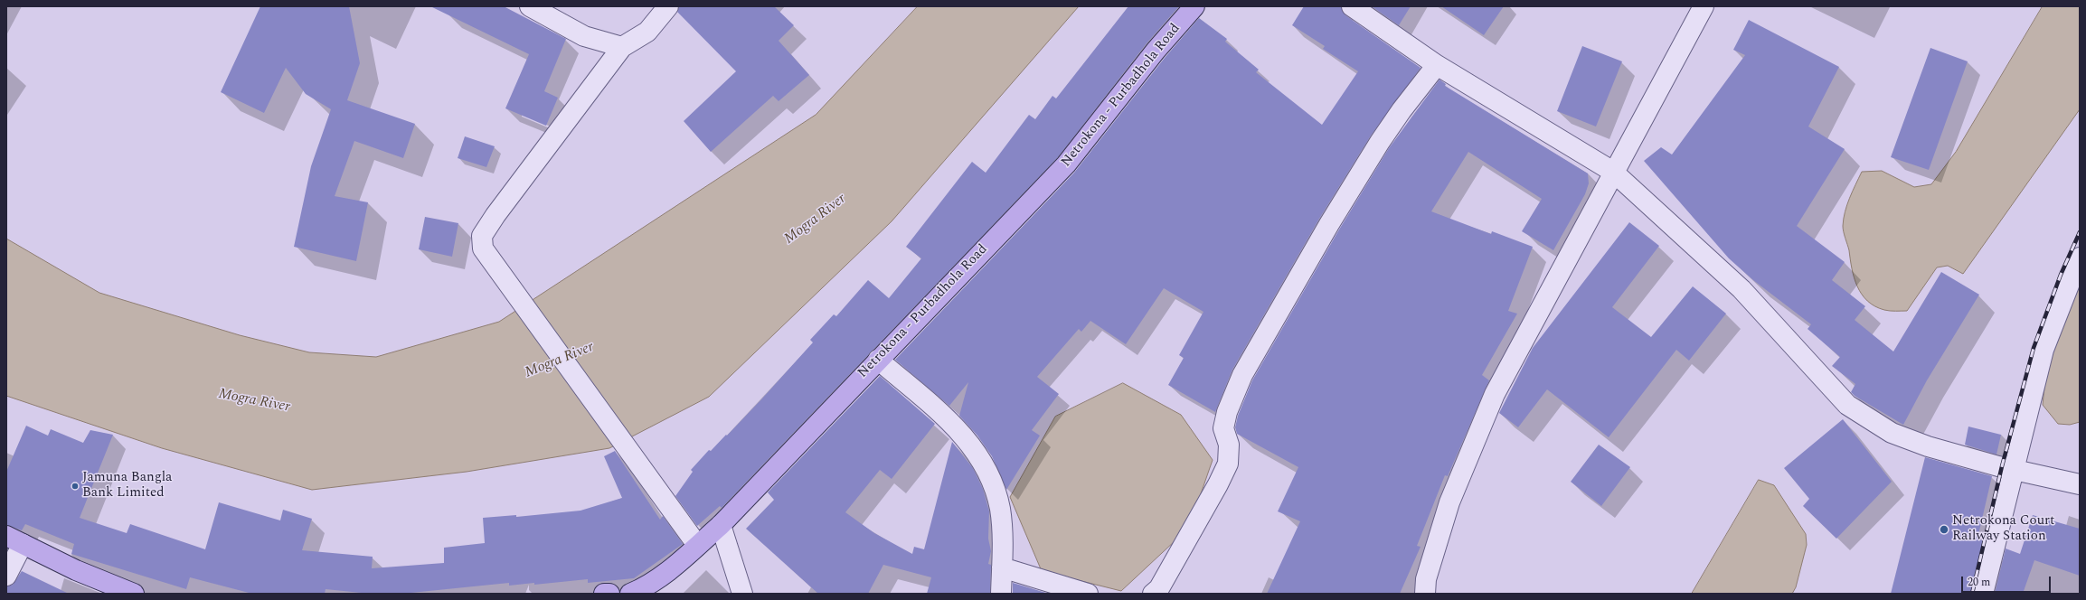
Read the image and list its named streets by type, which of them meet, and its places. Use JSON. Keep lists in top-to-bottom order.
{
  "streets": {
    "main road": ["Netrokona - Purbadhola Road"]
  },
  "water": ["Mogra River"],
  "places": ["Jamuna Bangla Bank Limited", "Netrokona Court Railway Station"],
  "scale_bar": "20 m"
}
